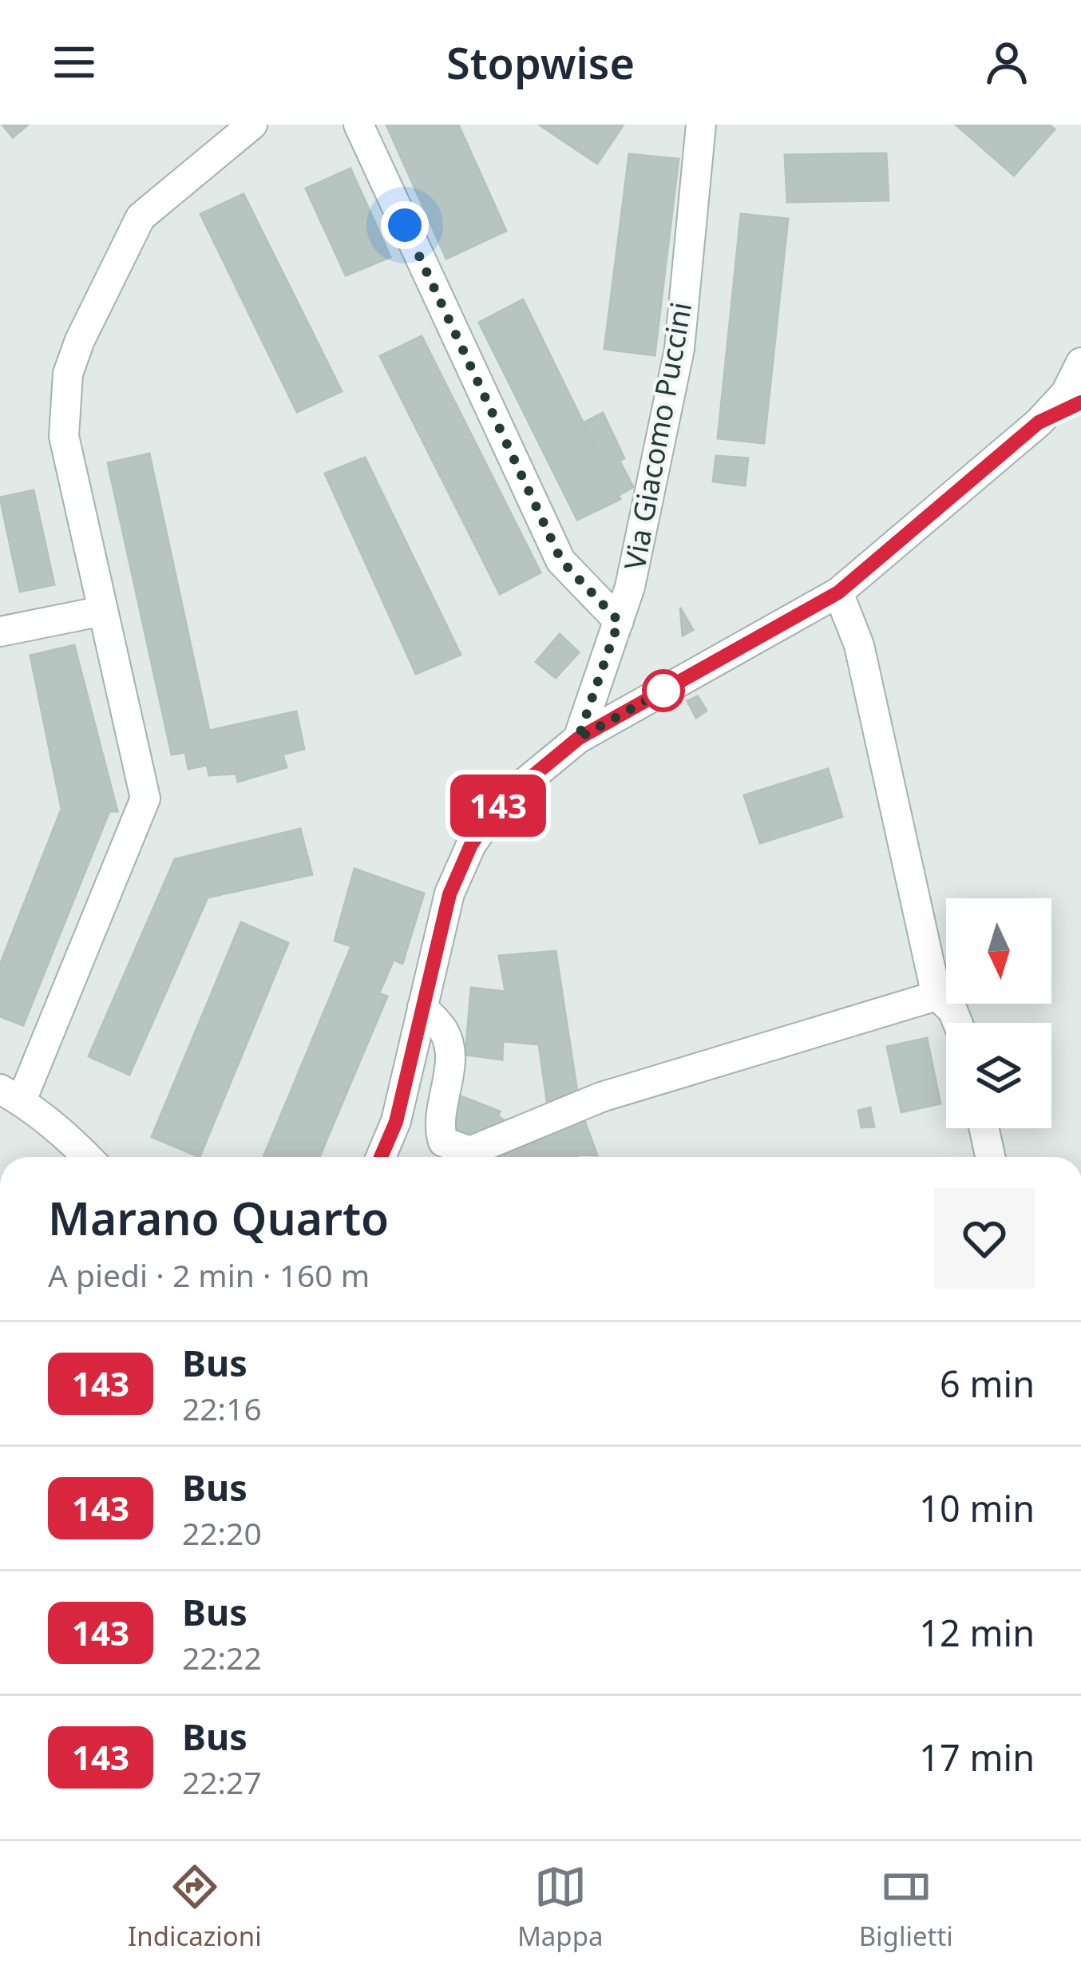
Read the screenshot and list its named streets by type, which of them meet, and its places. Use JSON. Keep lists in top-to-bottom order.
{
  "streets": {
    "street": ["Via Giacomo Puccini"]
  },
  "lines": ["bus line 143"],
  "north": "bottom",
  "page": {
    "header": "Stopwise",
    "on_map": "143",
    "heading": ["Marano Quarto", "A piedi · 2 min · 160 m"],
    "list": [
      {
        "mark": "143",
        "name": "Bus",
        "note": "22:16",
        "value": "6 min"
      },
      {
        "mark": "143",
        "name": "Bus",
        "note": "22:20",
        "value": "10 min"
      },
      {
        "mark": "143",
        "name": "Bus",
        "note": "22:22",
        "value": "12 min"
      },
      {
        "mark": "143",
        "name": "Bus",
        "note": "22:27",
        "value": "17 min"
      }
    ],
    "tabs": ["Indicazioni", "Mappa", "Biglietti"]
  }
}
